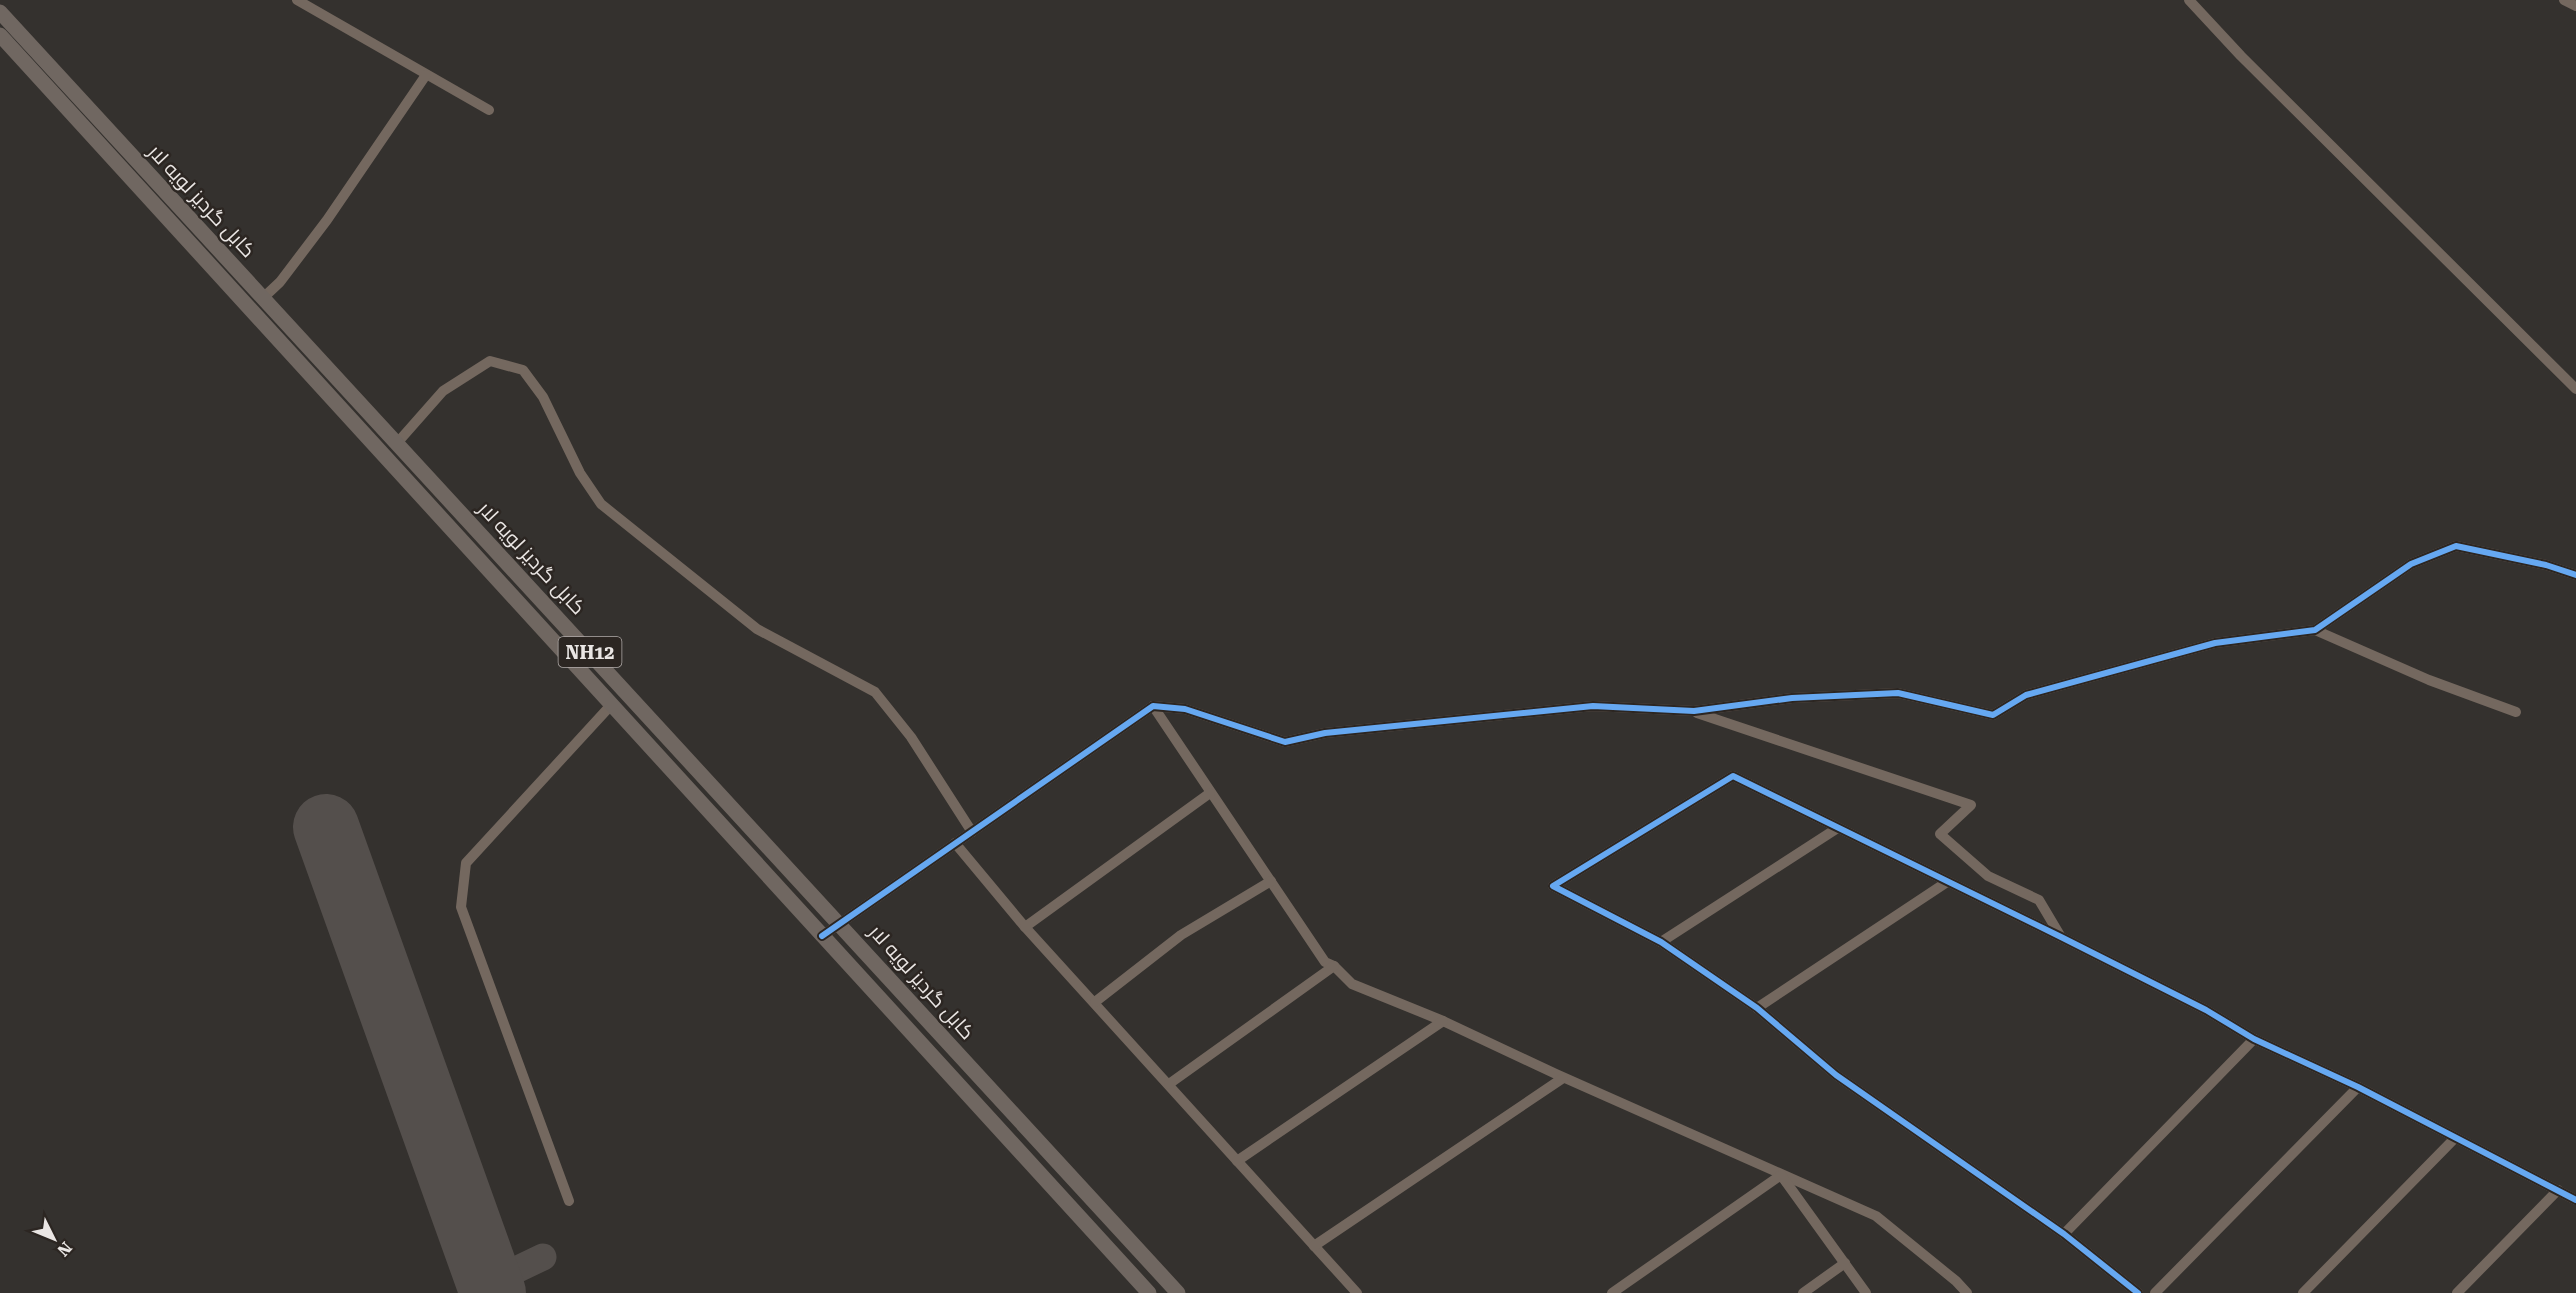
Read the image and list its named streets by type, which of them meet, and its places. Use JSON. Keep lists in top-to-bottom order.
{
  "streets": {
    "highway": ["کابل گردیز لویه لار", "NH12"]
  },
  "north": "bottom right"
}
